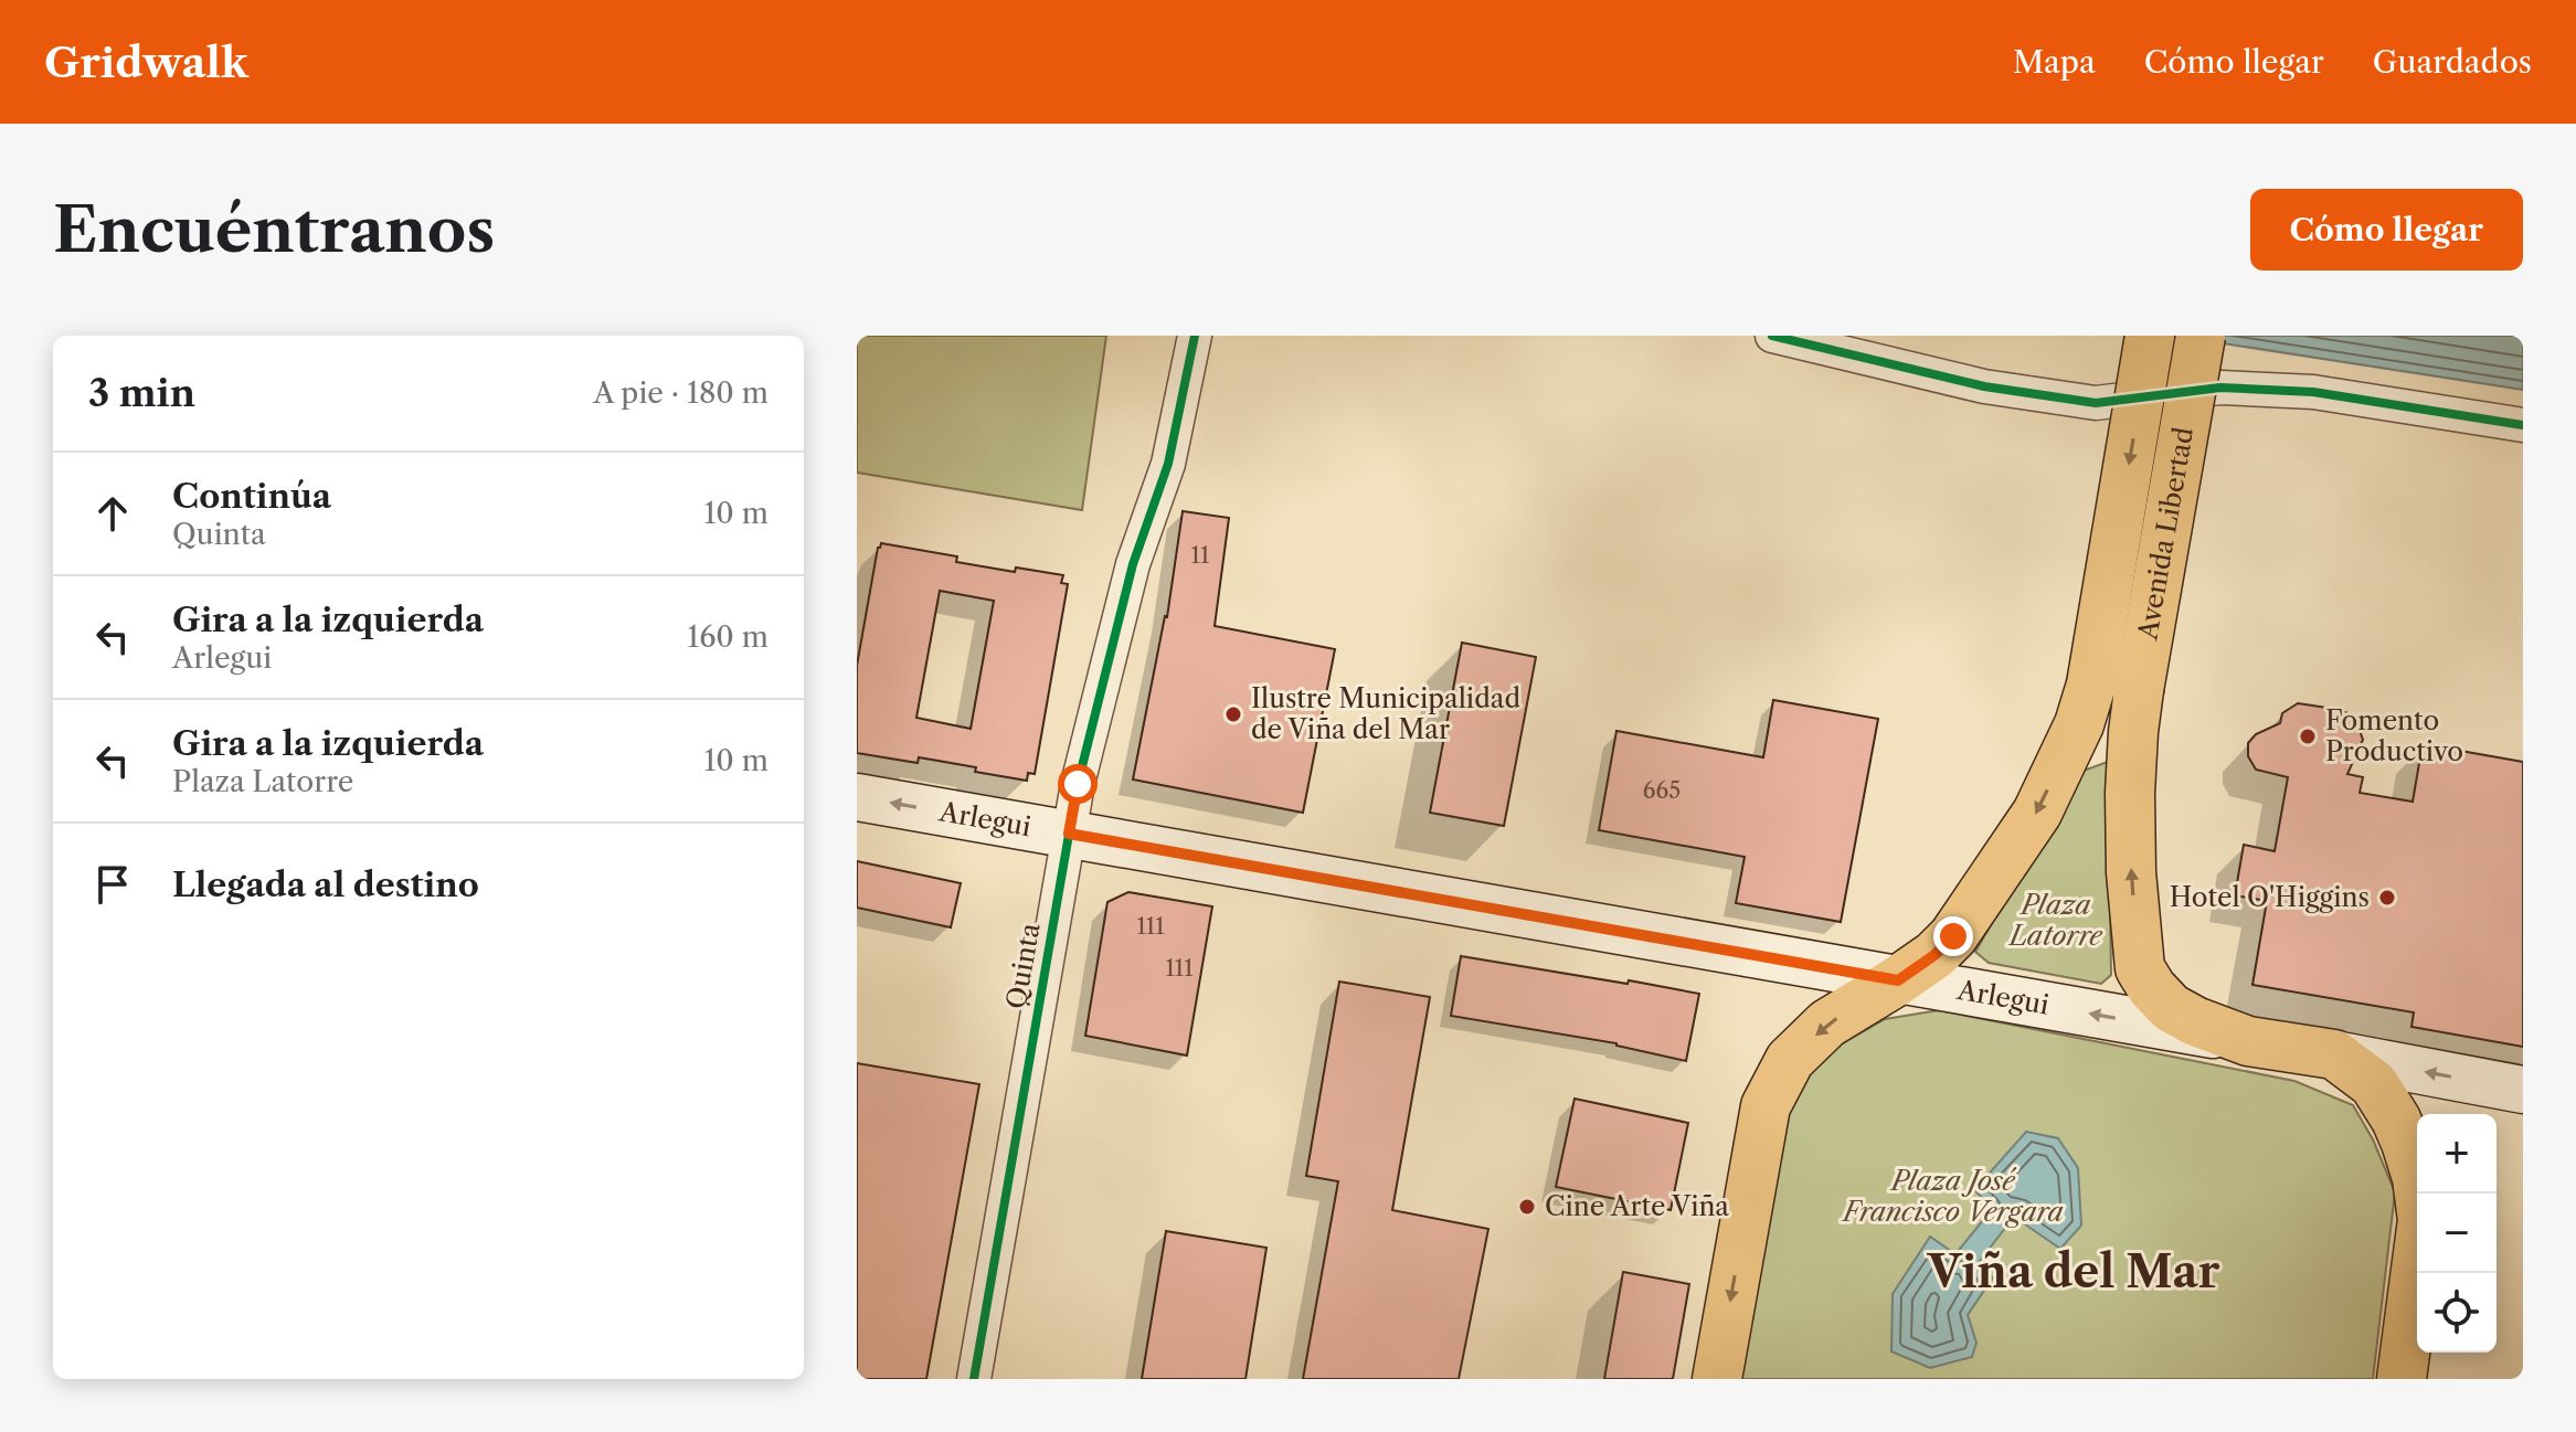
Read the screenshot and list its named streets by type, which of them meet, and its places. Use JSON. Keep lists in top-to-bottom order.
{
  "streets": {
    "main road": ["Avenida Libertad", "Arlegui"],
    "street": ["Quinta"]
  },
  "crossings": [
    ["Avenida Libertad", "Arlegui"],
    ["Arlegui", "Quinta"]
  ],
  "one_way": ["Arlegui"],
  "districts": ["Viña del Mar"],
  "parks": ["Plaza Latorre", "Plaza José Francisco Vergara"],
  "places": [
    "Ilustre Municipalidad de Viña del Mar",
    "Fomento Productivo",
    "Hotel O'Higgins",
    "Cine Arte Viña"
  ],
  "house_numbers": [
    "11",
    "665",
    "111",
    "111"
  ],
  "page": {
    "header": "Gridwalk",
    "nav": ["Mapa", "Cómo llegar", "Guardados"],
    "buttons": "Cómo llegar",
    "title": "Encuéntranos",
    "heading": ["3 min", "A pie · 180 m"],
    "list": [
      ["Continúa", "Quinta", "10 m"],
      ["Gira a la izquierda", "Arlegui", "160 m"],
      ["Gira a la izquierda", "Plaza Latorre", "10 m"],
      "Llegada al destino"
    ],
    "map_buttons": ["+", "−"]
  }
}
